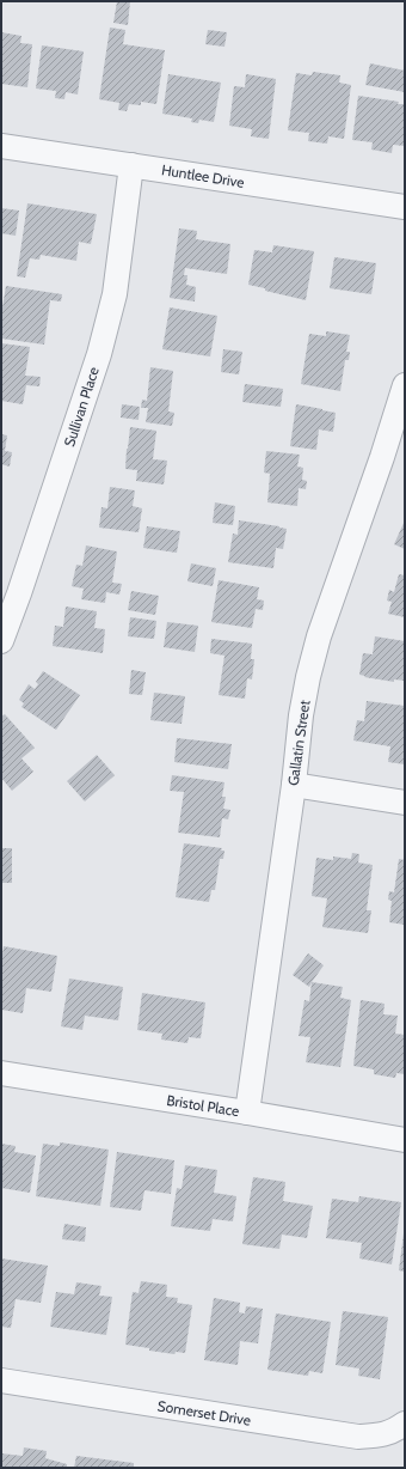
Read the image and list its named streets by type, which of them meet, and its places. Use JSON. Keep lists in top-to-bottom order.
{
  "streets": {
    "street": [
      "Huntlee Drive",
      "Sullivan Place",
      "Gallatin Street",
      "Bristol Place",
      "Somerset Drive"
    ]
  },
  "crossings": [
    ["Huntlee Drive", "Sullivan Place"],
    ["Gallatin Street", "Bristol Place"]
  ]
}
